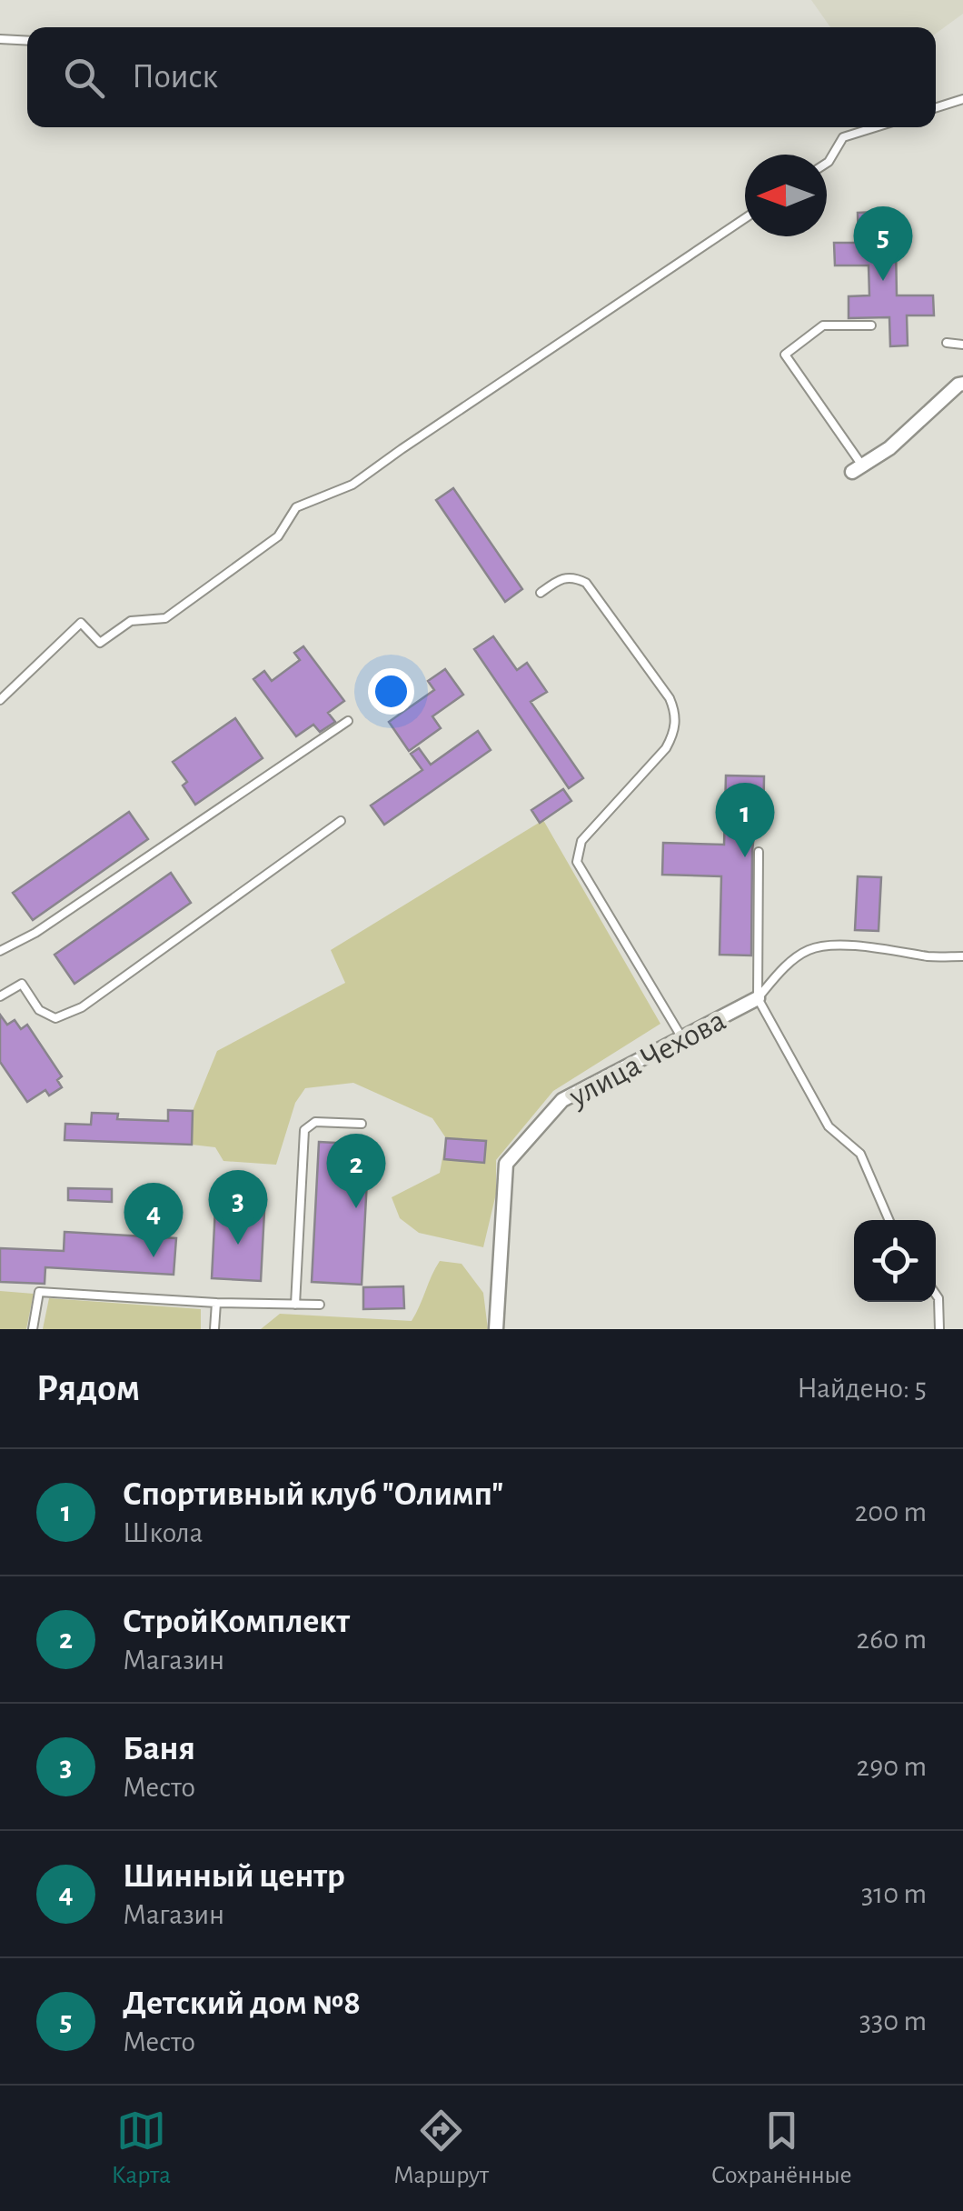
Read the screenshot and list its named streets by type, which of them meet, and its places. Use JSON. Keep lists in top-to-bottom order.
{
  "streets": {
    "street": ["улица Чехова"]
  },
  "north": "left",
  "page": {
    "search": "Поиск",
    "pins": [
      "5",
      "1",
      "2",
      "3",
      "4"
    ],
    "heading": ["Рядом", "Найдено: 5"],
    "list": [
      {
        "mark": "1",
        "name": "Спортивный клуб \"Олимп\"",
        "note": "Школа",
        "value": "200 m"
      },
      {
        "mark": "2",
        "name": "СтройКомплект",
        "note": "Магазин",
        "value": "260 m"
      },
      {
        "mark": "3",
        "name": "Баня",
        "note": "Место",
        "value": "290 m"
      },
      {
        "mark": "4",
        "name": "Шинный центр",
        "note": "Магазин",
        "value": "310 m"
      },
      {
        "mark": "5",
        "name": "Детский дом №8",
        "note": "Место",
        "value": "330 m"
      }
    ],
    "nav": ["Карта", "Маршрут", "Сохранённые"]
  }
}
